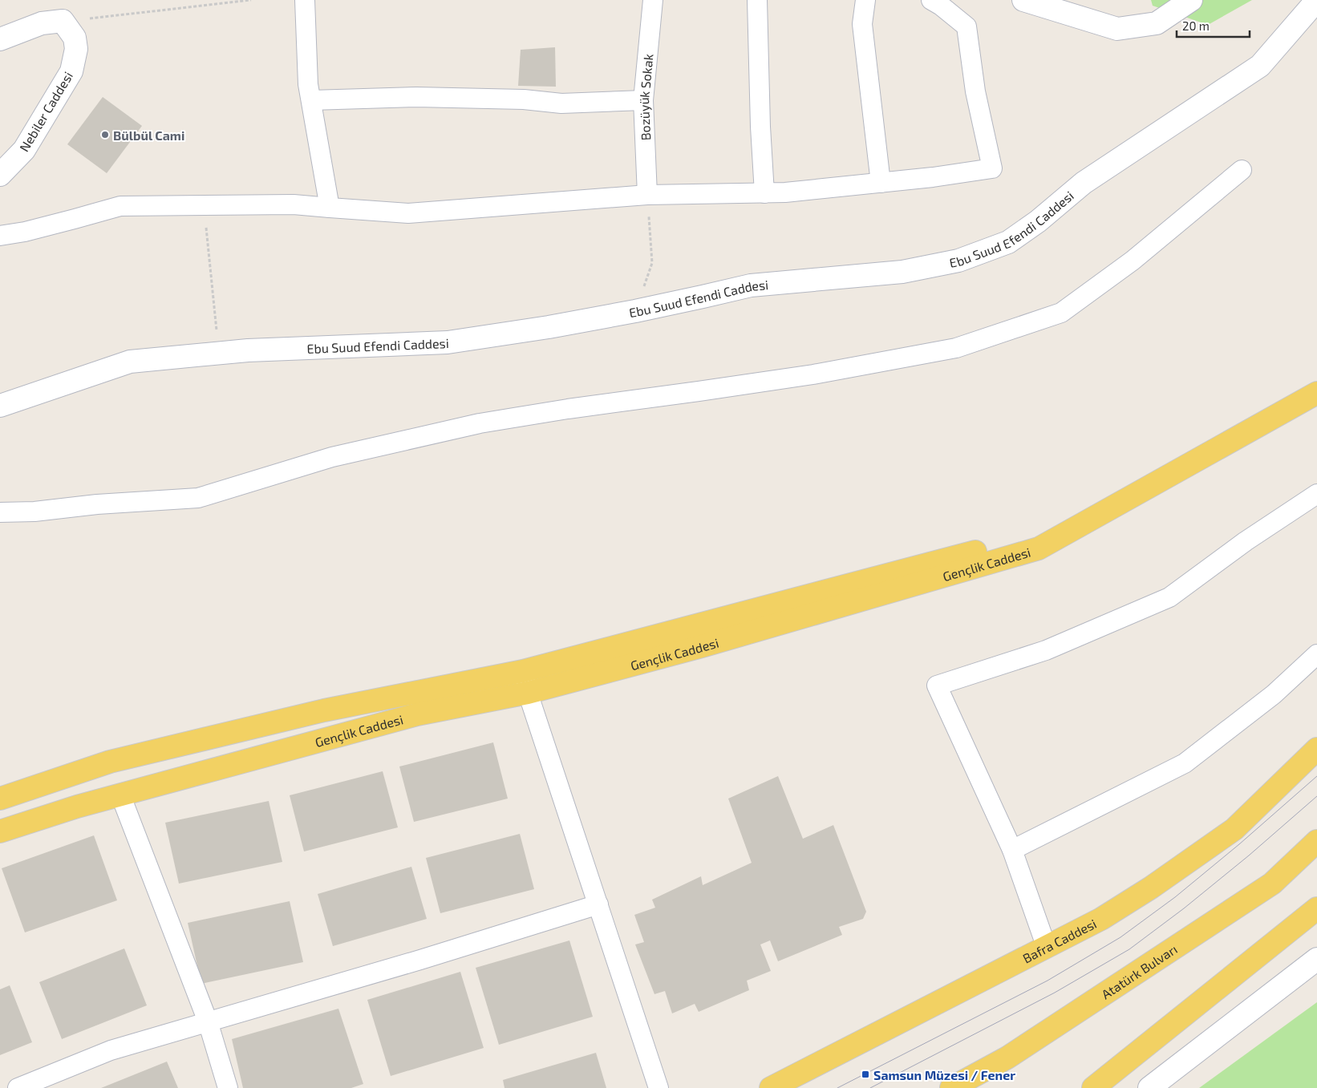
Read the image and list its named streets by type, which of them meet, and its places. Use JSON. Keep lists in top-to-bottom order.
{
  "streets": {
    "main road": ["Gençlik Caddesi", "Bafra Caddesi", "Atatürk Bulvarı"],
    "street": ["Bozüyük Sokak", "Nebiler Caddesi", "Ebu Suud Efendi Caddesi"]
  },
  "places": {
    "other": ["Bülbül Cami"],
    "transit": ["Samsun Müzesi / Fener"]
  },
  "scale_bar": "20 m"
}
